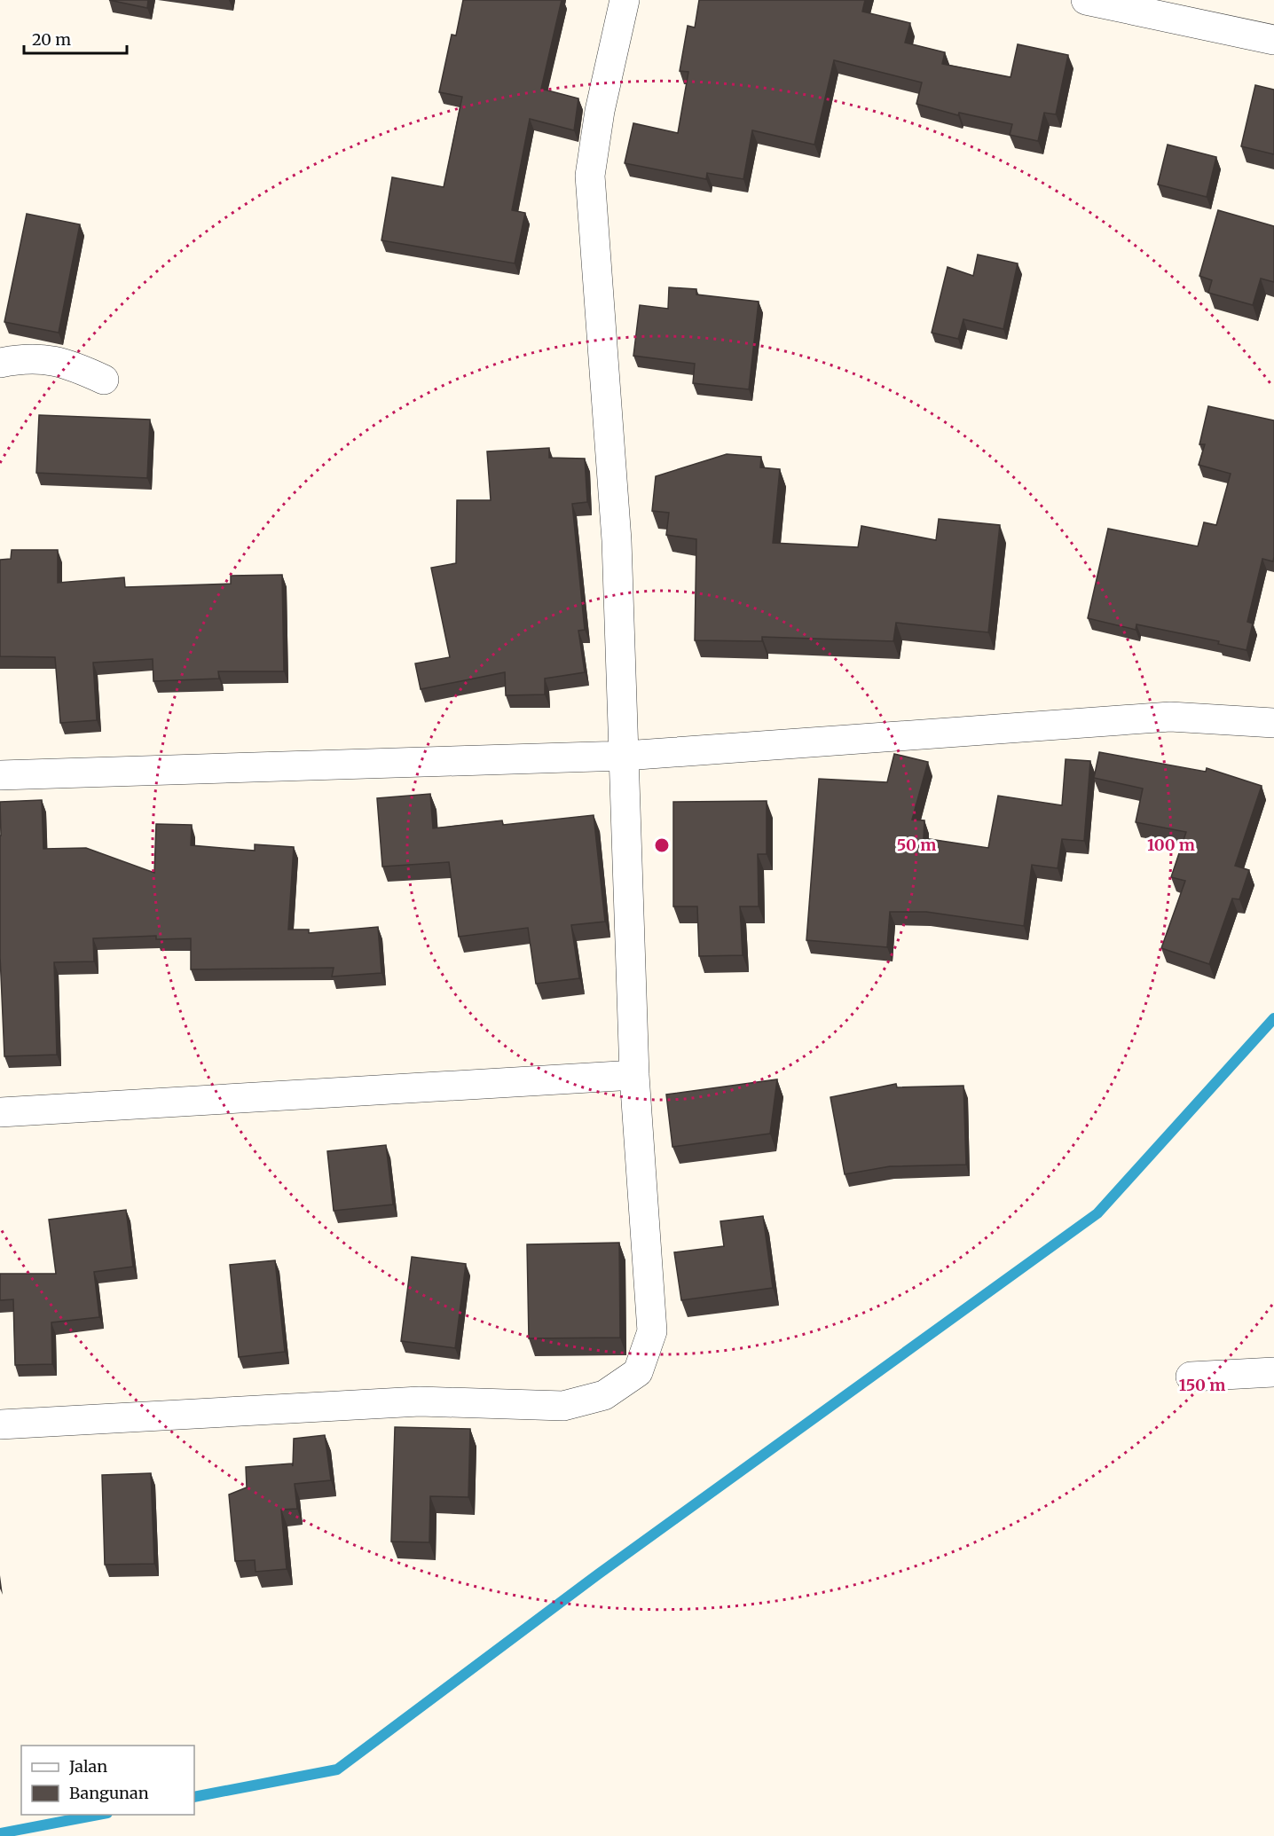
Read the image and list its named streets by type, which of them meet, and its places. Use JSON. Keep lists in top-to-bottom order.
{
  "legend": ["Jalan", "Bangunan"],
  "scale_bar": "20 m",
  "rings": ["50 m", "100 m", "150 m"]
}
